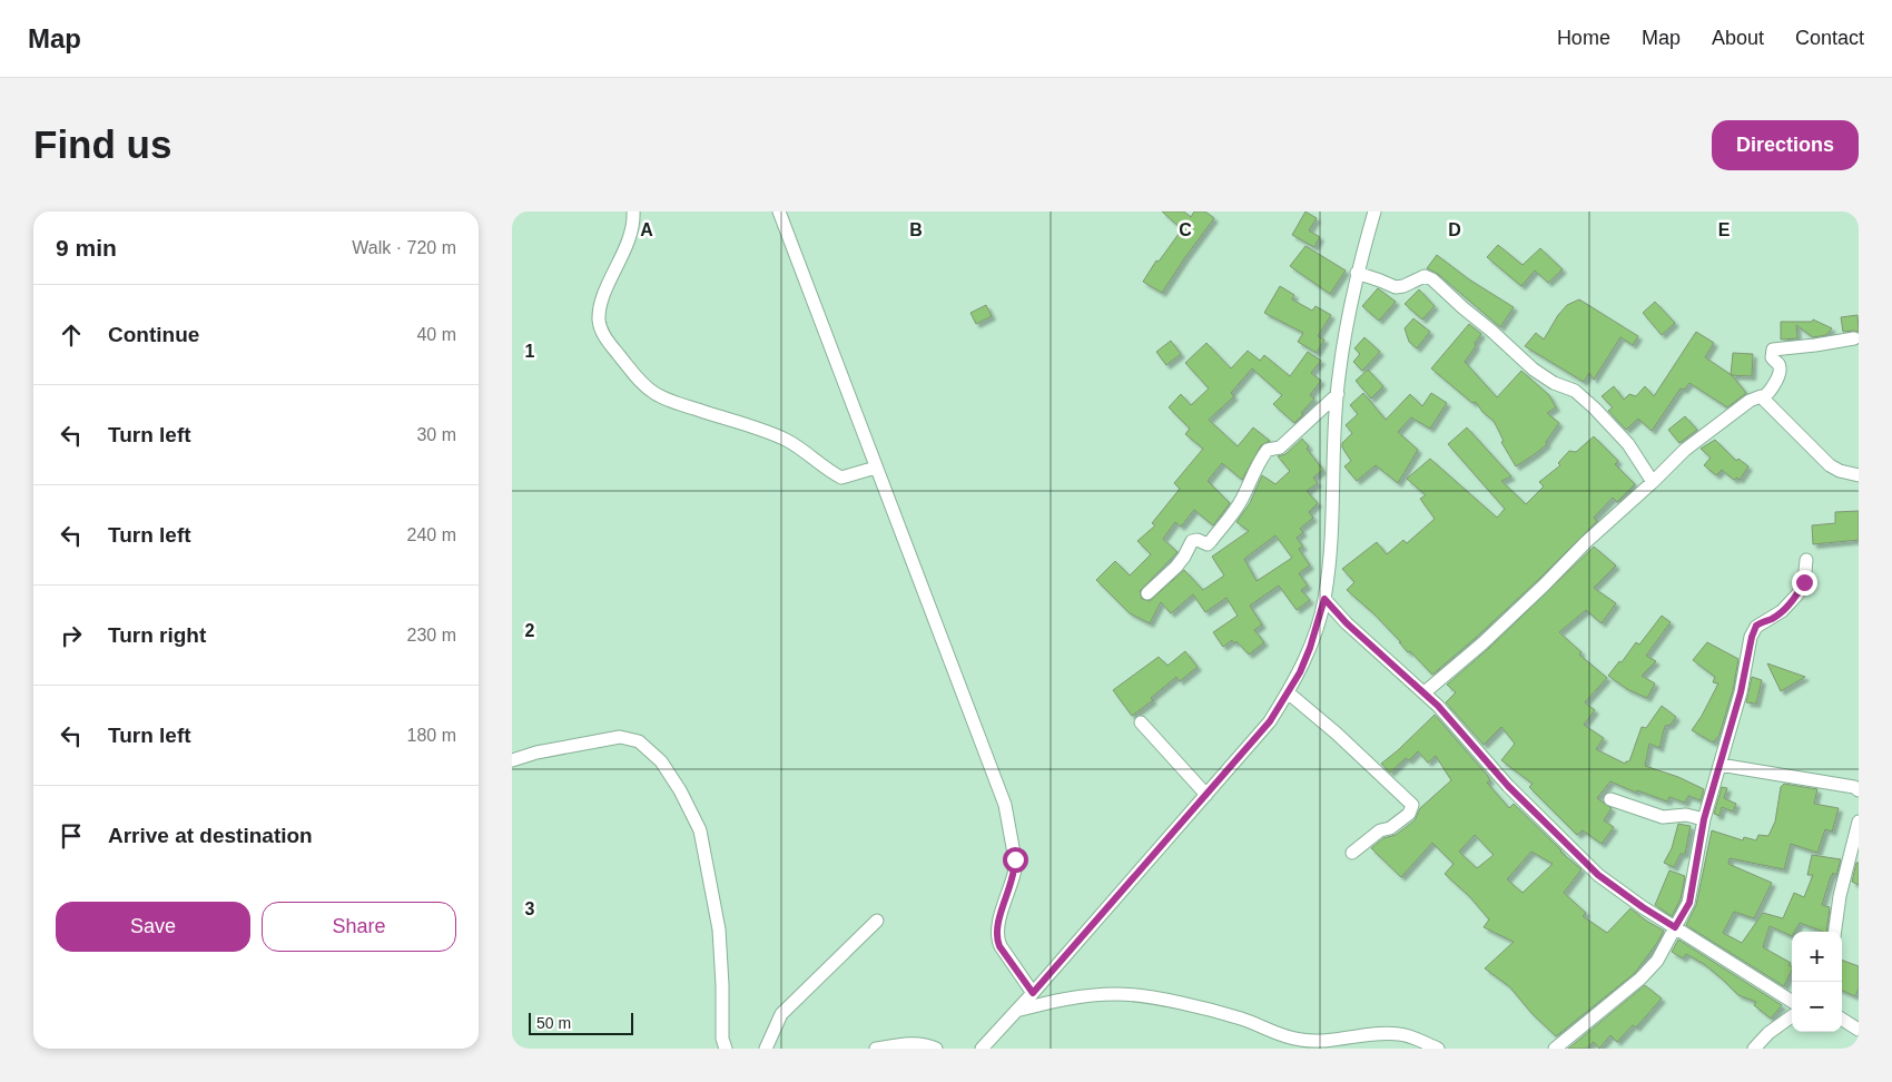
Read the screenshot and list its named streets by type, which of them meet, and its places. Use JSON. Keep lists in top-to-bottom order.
{
  "scale_bar": "50 m",
  "page": {
    "header": "Map",
    "nav": [
      "Home",
      "Map",
      "About",
      "Contact"
    ],
    "buttons": [
      "Directions",
      ["Save", "Share"]
    ],
    "title": "Find us",
    "heading": ["9 min", "Walk · 720 m"],
    "list": [
      ["Continue", "40 m"],
      ["Turn left", "30 m"],
      ["Turn left", "240 m"],
      ["Turn right", "230 m"],
      ["Turn left", "180 m"],
      "Arrive at destination"
    ],
    "map_buttons": ["+", "−"],
    "scale": "50 m"
  },
  "grid": {
    "columns": [
      "A",
      "B",
      "C",
      "D",
      "E"
    ],
    "rows": ["1", "2", "3"]
  }
}
